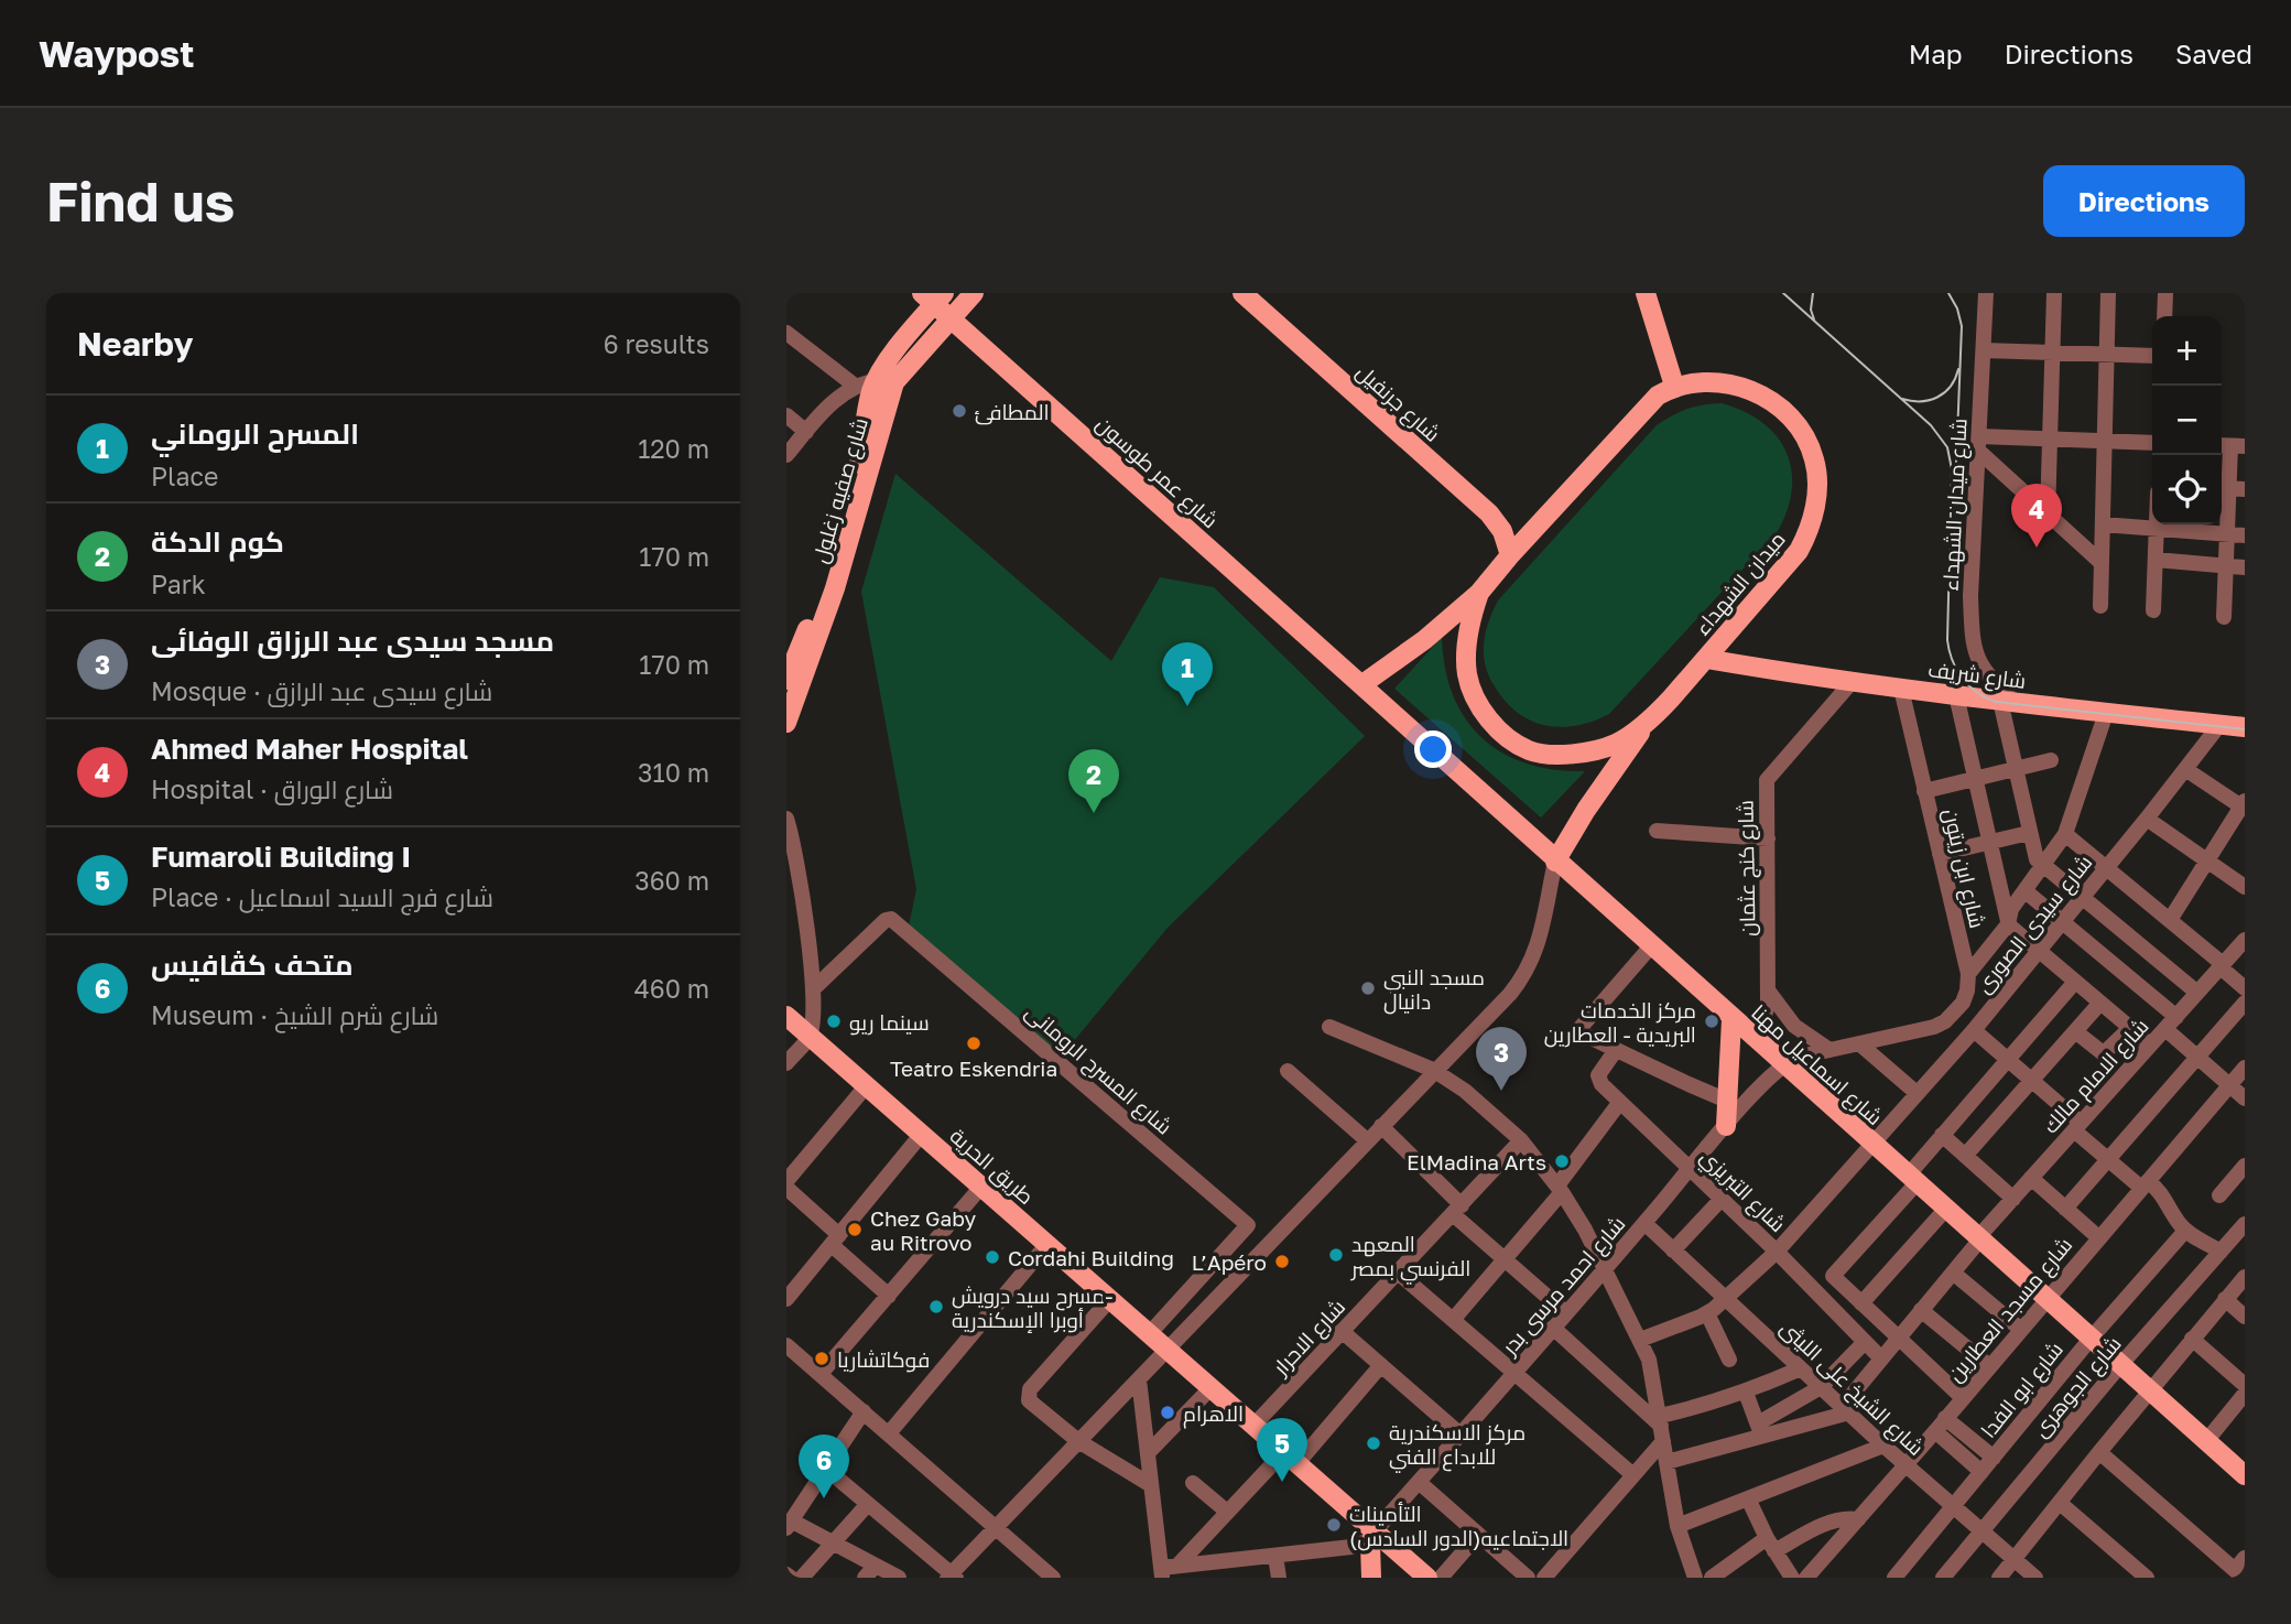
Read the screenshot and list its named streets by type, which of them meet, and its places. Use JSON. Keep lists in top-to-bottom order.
{
  "streets": {
    "main road": [
      "شارع جرنفيل",
      "شارع عمر طوسون",
      "شارع صفيه زغلول",
      "ميدان الشهداء",
      "شارع شريف",
      "شارع اسماعيل مهنا",
      "طريق الحرية"
    ],
    "street": [
      "شارع ميدان الشهداء",
      "شارع كنج عثمان",
      "شارع ابن زيتون",
      "شارع سيدى الصورى",
      "شارع المسرح الرومانى",
      "شارع الامام مالك",
      "شارع التبريزي",
      "شارع احمد مرسى بدر",
      "شارع مسجد العطارين",
      "شارع الاحرار",
      "شارع الجوهرى",
      "شارع الشيخ على الليثى",
      "شارع ابو الفدا"
    ]
  },
  "crossings": [
    ["شارع جرنفيل", "ميدان الشهداء"],
    ["شارع عمر طوسون", "شارع صفيه زغلول"],
    ["شارع عمر طوسون", "شارع اسماعيل مهنا"],
    ["شارع ميدان الشهداء", "شارع شريف"],
    ["ميدان الشهداء", "شارع شريف"],
    ["شارع شريف", "شارع كنج عثمان"],
    ["شارع شريف", "شارع ابن زيتون"],
    ["شارع شريف", "شارع سيدى الصورى"],
    ["شارع كنج عثمان", "شارع اسماعيل مهنا"],
    ["شارع سيدى الصورى", "شارع اسماعيل مهنا"],
    ["شارع سيدى الصورى", "شارع التبريزي"],
    ["شارع سيدى الصورى", "شارع الشيخ على الليثى"],
    ["شارع اسماعيل مهنا", "شارع الامام مالك"],
    ["شارع اسماعيل مهنا", "شارع احمد مرسى بدر"],
    ["شارع اسماعيل مهنا", "شارع مسجد العطارين"],
    ["شارع اسماعيل مهنا", "شارع الجوهرى"],
    ["شارع اسماعيل مهنا", "شارع ابو الفدا"],
    ["شارع المسرح الرومانى", "طريق الحرية"],
    ["شارع الامام مالك", "شارع التبريزي"],
    ["شارع الامام مالك", "شارع الشيخ على الليثى"],
    ["طريق الحرية", "شارع احمد مرسى بدر"],
    ["طريق الحرية", "شارع الاحرار"],
    ["شارع التبريزي", "شارع احمد مرسى بدر"],
    ["شارع احمد مرسى بدر", "شارع الشيخ على الليثى"],
    ["شارع مسجد العطارين", "شارع الشيخ على الليثى"],
    ["شارع الجوهرى", "شارع الشيخ على الليثى"],
    ["شارع الشيخ على الليثى", "شارع ابو الفدا"]
  ],
  "places": [
    "المطافئ",
    "مسجد النبي دانيال",
    "سينما ريو",
    "مركز الخدمات البريدية - العطارين",
    "Teatro Eskendria",
    "ElMadina Arts",
    "Chez Gaby au Ritrovo",
    "المعهد الفرنسي بمصر",
    "Cordahi Building",
    "L’Apéro",
    "مسرح سيد درويش- أوبرا الإسكندرية",
    "فوكاتشاريا",
    "الاهرام",
    "مركز الاسكندرية للابداع الفني",
    "التأمينات الاجتماعيه(الدور السادس)"
  ],
  "page": {
    "header": "Waypost",
    "nav": ["Map", "Directions", "Saved"],
    "buttons": "Directions",
    "title": "Find us",
    "heading": ["Nearby", "6 results"],
    "map_buttons": ["+", "−"],
    "list": [
      {
        "mark": "1",
        "name": "المسرح الروماني",
        "note": "Place",
        "value": "120 m"
      },
      {
        "mark": "2",
        "name": "كوم الدكة",
        "note": "Park",
        "value": "170 m"
      },
      {
        "mark": "3",
        "name": "مسجد سيدى عبد الرزاق الوفائى",
        "note": "Mosque · شارع سيدى عبد الرازق",
        "value": "170 m"
      },
      {
        "mark": "4",
        "name": "Ahmed Maher Hospital",
        "note": "Hospital · شارع الوراق",
        "value": "310 m"
      },
      {
        "mark": "5",
        "name": "Fumaroli Building I",
        "note": "Place · شارع فرج السيد اسماعيل",
        "value": "360 m"
      },
      {
        "mark": "6",
        "name": "متحف كڤافيس",
        "note": "Museum · شارع شرم الشيخ",
        "value": "460 m"
      }
    ],
    "pins": [
      "4",
      "1",
      "2",
      "3",
      "5",
      "6"
    ]
  }
}
